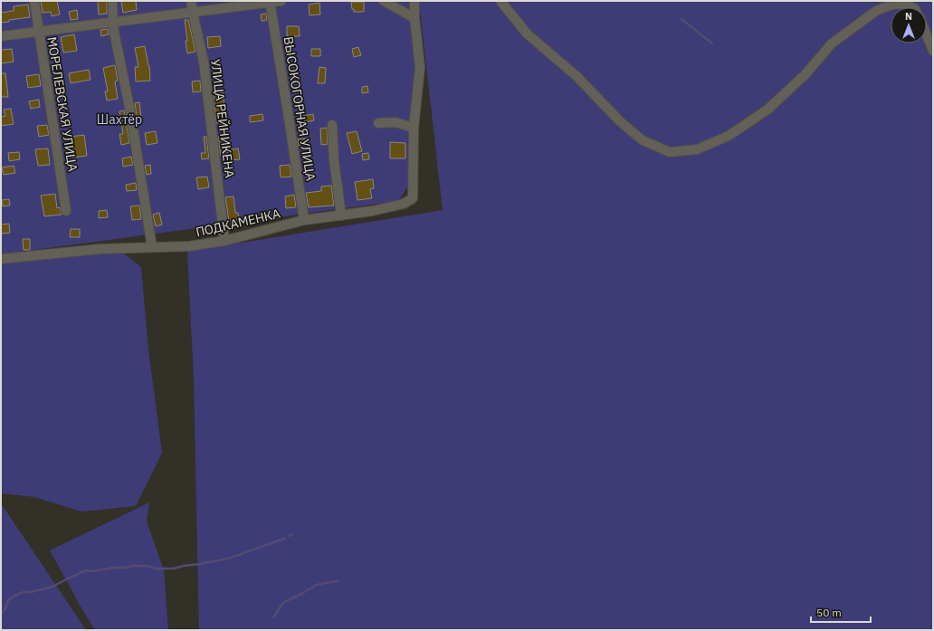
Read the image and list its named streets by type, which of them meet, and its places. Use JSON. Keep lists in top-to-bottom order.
{
  "streets": {
    "street": [
      "МОРЕЛЕВСКАЯ УЛИЦА",
      "ВЫСОКОГОРНАЯ УЛИЦА",
      "УЛИЦА РЕЙНИКЕНА",
      "ПОДКАМЕНКА"
    ]
  },
  "crossings": [
    ["ВЫСОКОГОРНАЯ УЛИЦА", "ПОДКАМЕНКА"],
    ["УЛИЦА РЕЙНИКЕНА", "ПОДКАМЕНКА"]
  ],
  "parks": ["Шахтёр"],
  "scale_bar": "50 m",
  "north": "top"
}
